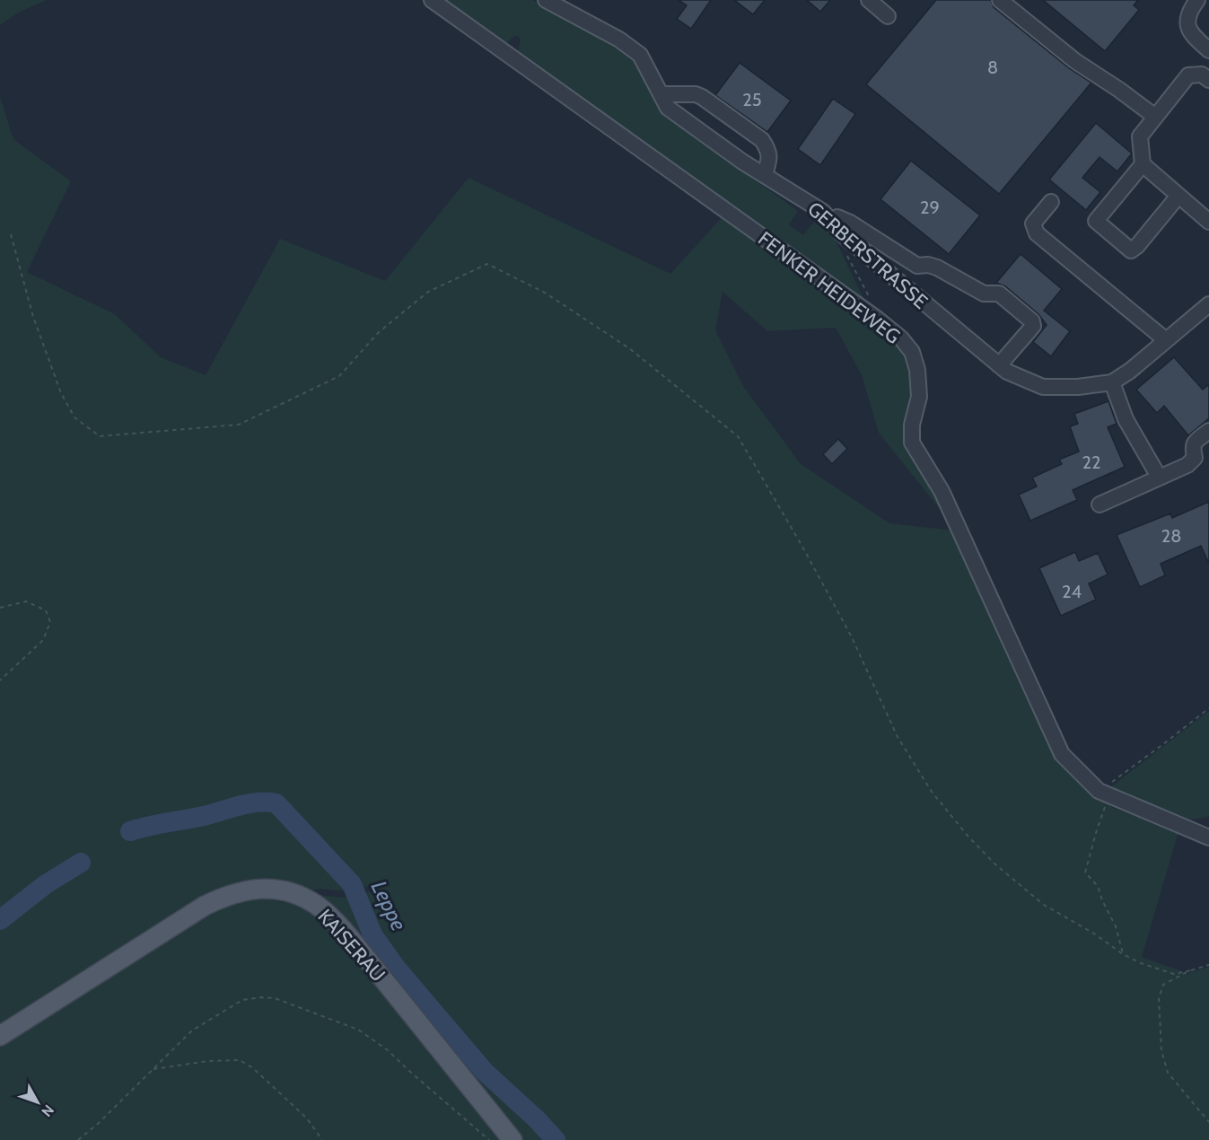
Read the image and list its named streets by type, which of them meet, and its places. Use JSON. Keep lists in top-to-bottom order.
{
  "streets": {
    "main road": ["KAISERAU"],
    "street": ["GERBERSTRASSE", "FENKER HEIDEWEG"]
  },
  "water": ["Leppe"],
  "house_numbers": [
    "8",
    "25",
    "29",
    "22",
    "28",
    "24"
  ],
  "north": "bottom right"
}
